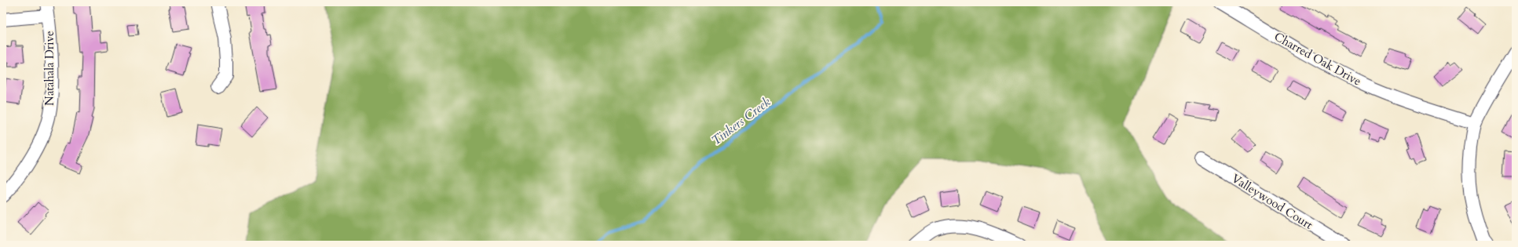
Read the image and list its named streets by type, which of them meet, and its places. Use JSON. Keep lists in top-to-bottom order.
{
  "streets": {
    "street": ["Charred Oak Drive", "Natahala Drive", "Valleywood Court"]
  },
  "water": ["Tinkers Creek"]
}
